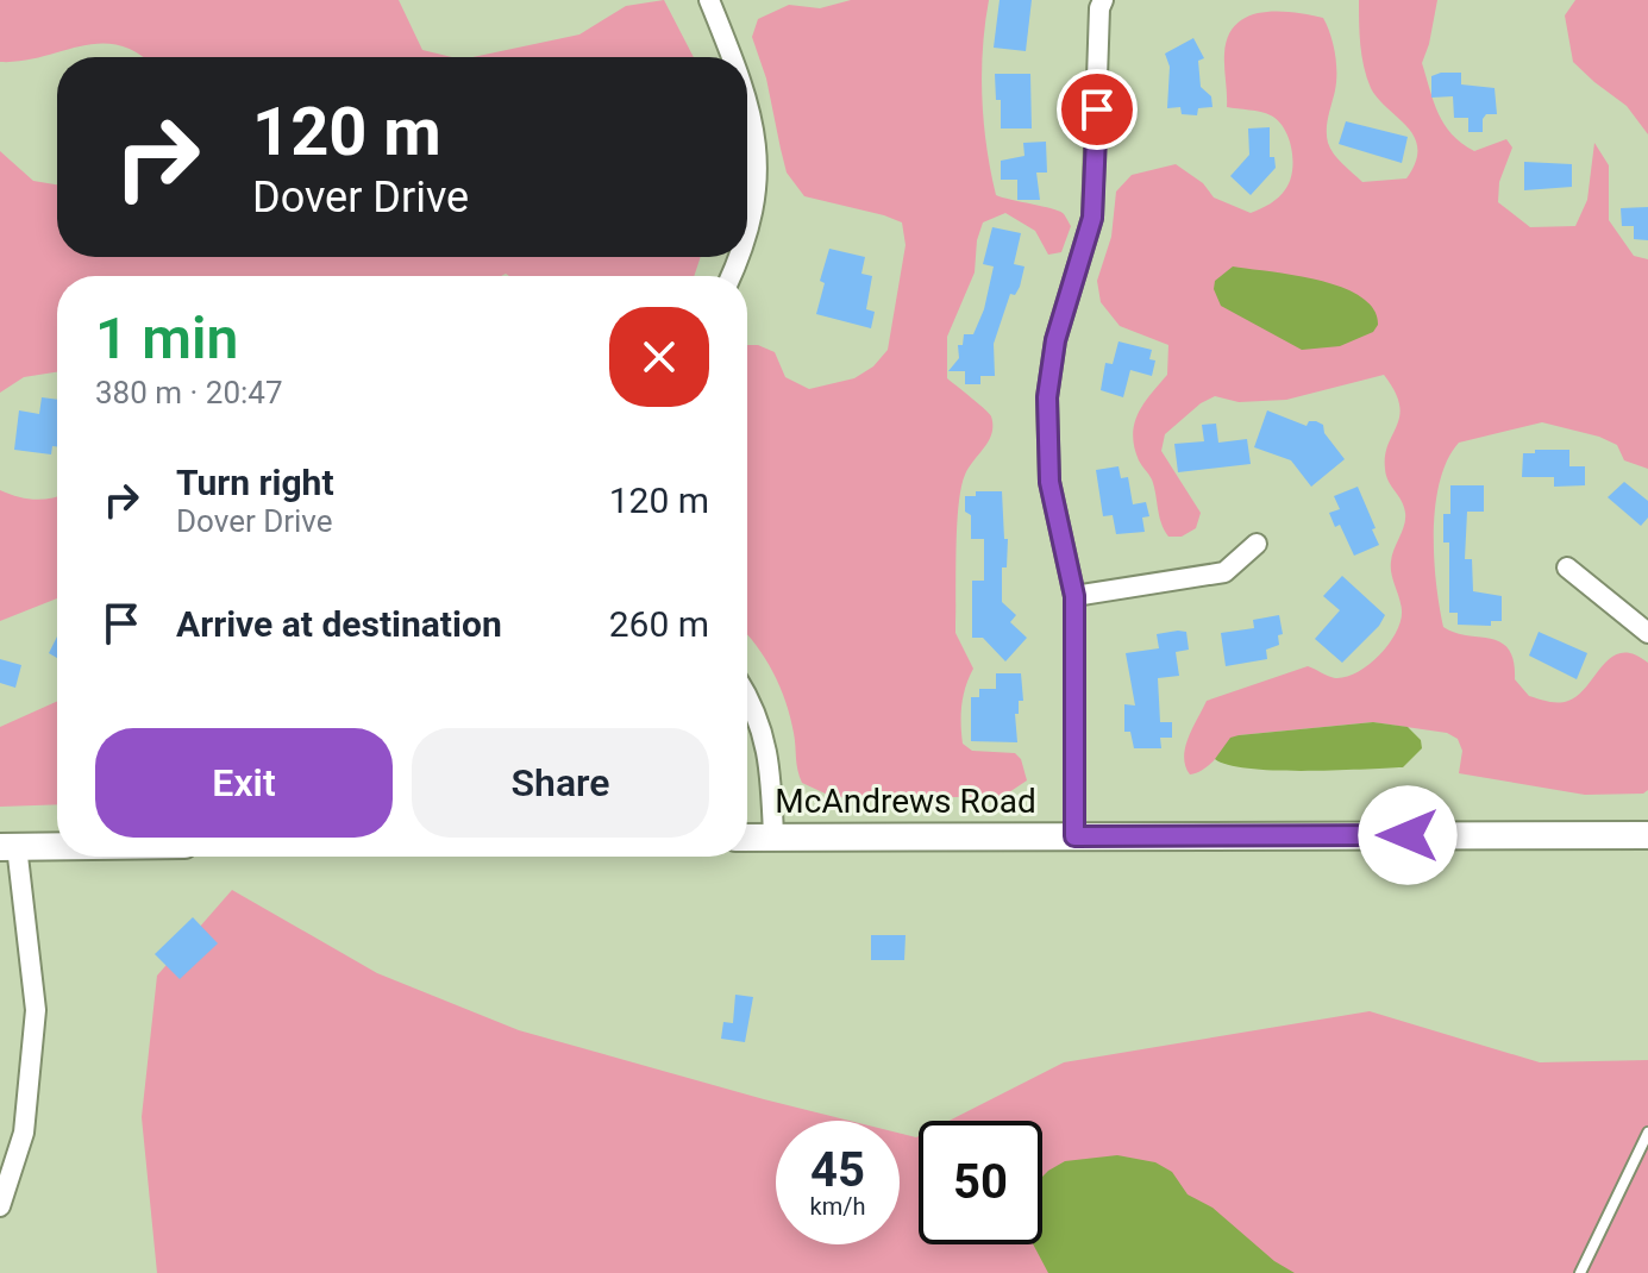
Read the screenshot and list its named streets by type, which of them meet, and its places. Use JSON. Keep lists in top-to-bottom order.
{
  "streets": {
    "main road": ["McAndrews Road"]
  },
  "page": {
    "turn": ["120 m", "Dover Drive"],
    "heading": ["1 min", "380 m · 20:47"],
    "list": [
      {
        "name": "Turn right",
        "note": "Dover Drive",
        "value": "120 m"
      },
      {
        "name": "Arrive at destination",
        "value": "260 m"
      }
    ],
    "buttons": ["Exit", "Share"],
    "speed": "45 km/h",
    "limit": "50"
  }
}
